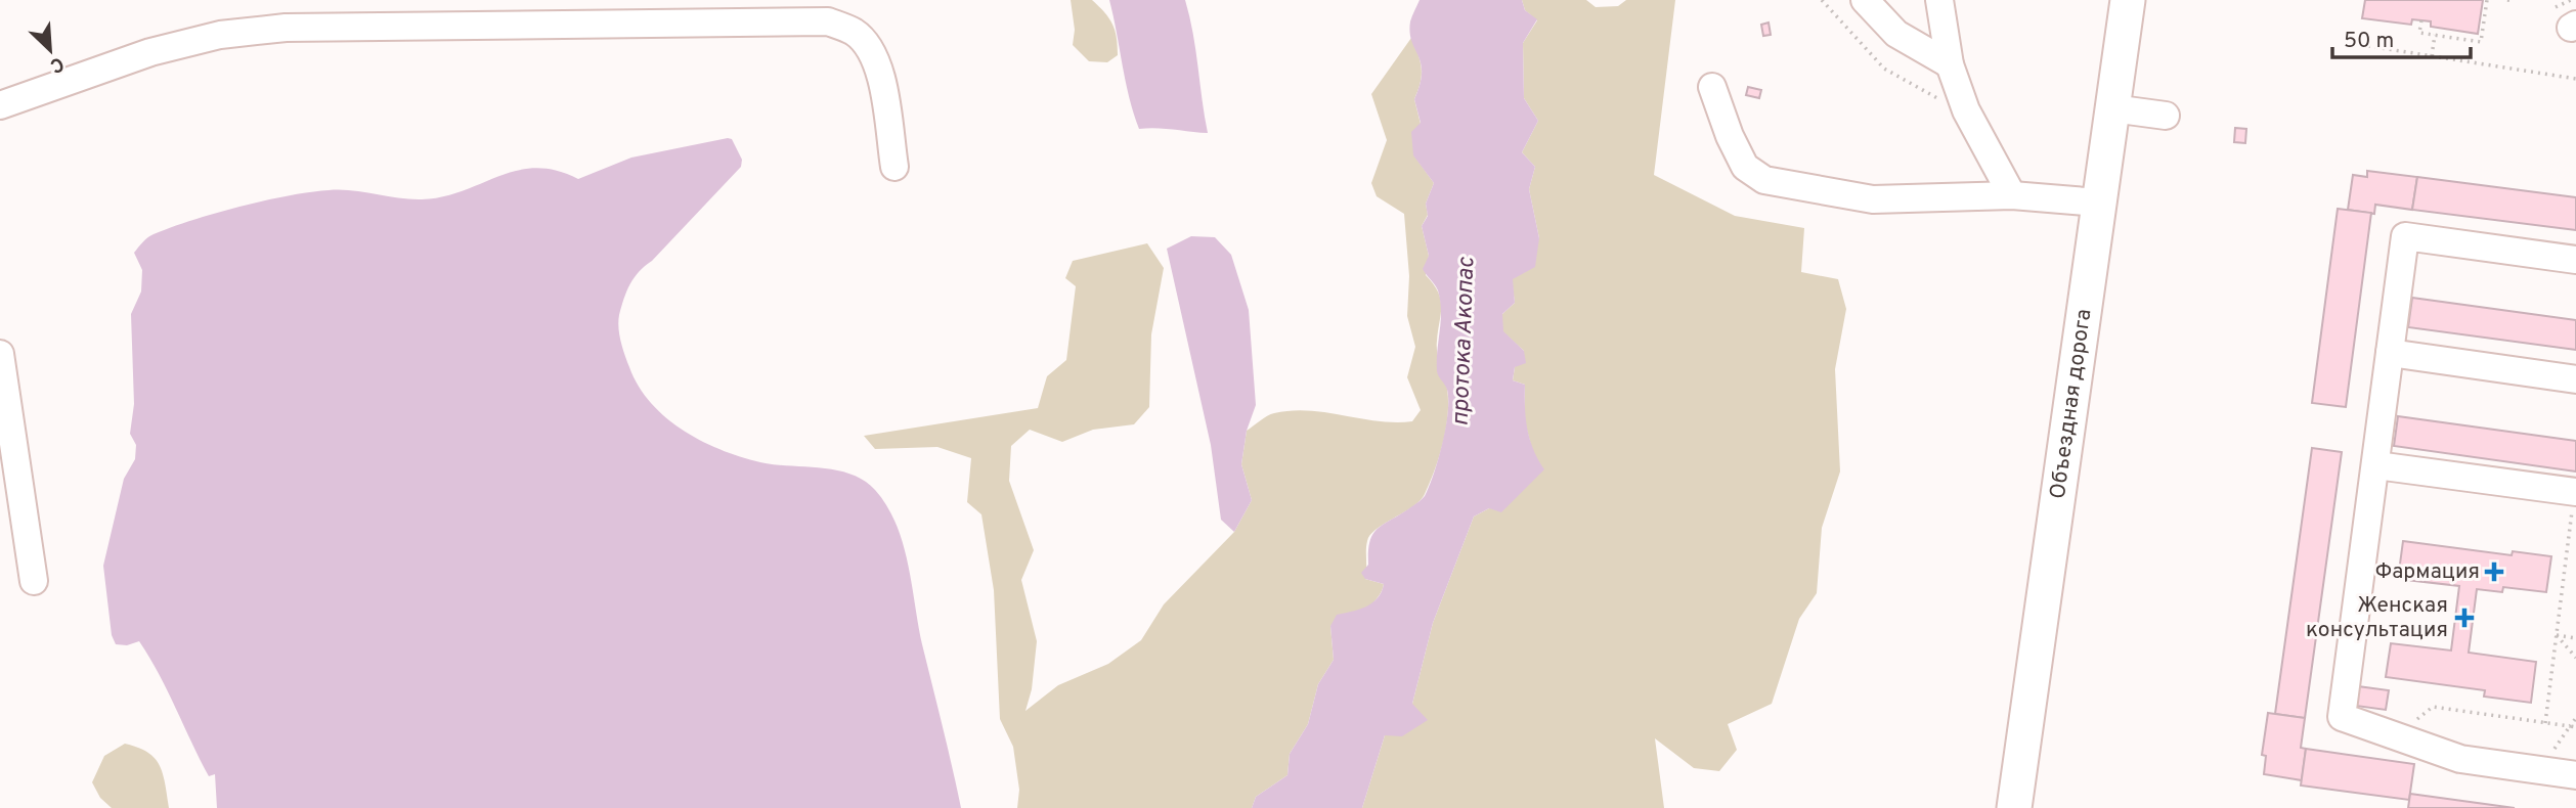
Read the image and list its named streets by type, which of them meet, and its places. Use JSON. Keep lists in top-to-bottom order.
{
  "streets": {
    "main road": ["Объездная дорога"]
  },
  "water": ["протока Акопас"],
  "places": {
    "health": ["Фармация", "Женская консультация"]
  },
  "scale_bar": "50 m",
  "north": "bottom right"
}
